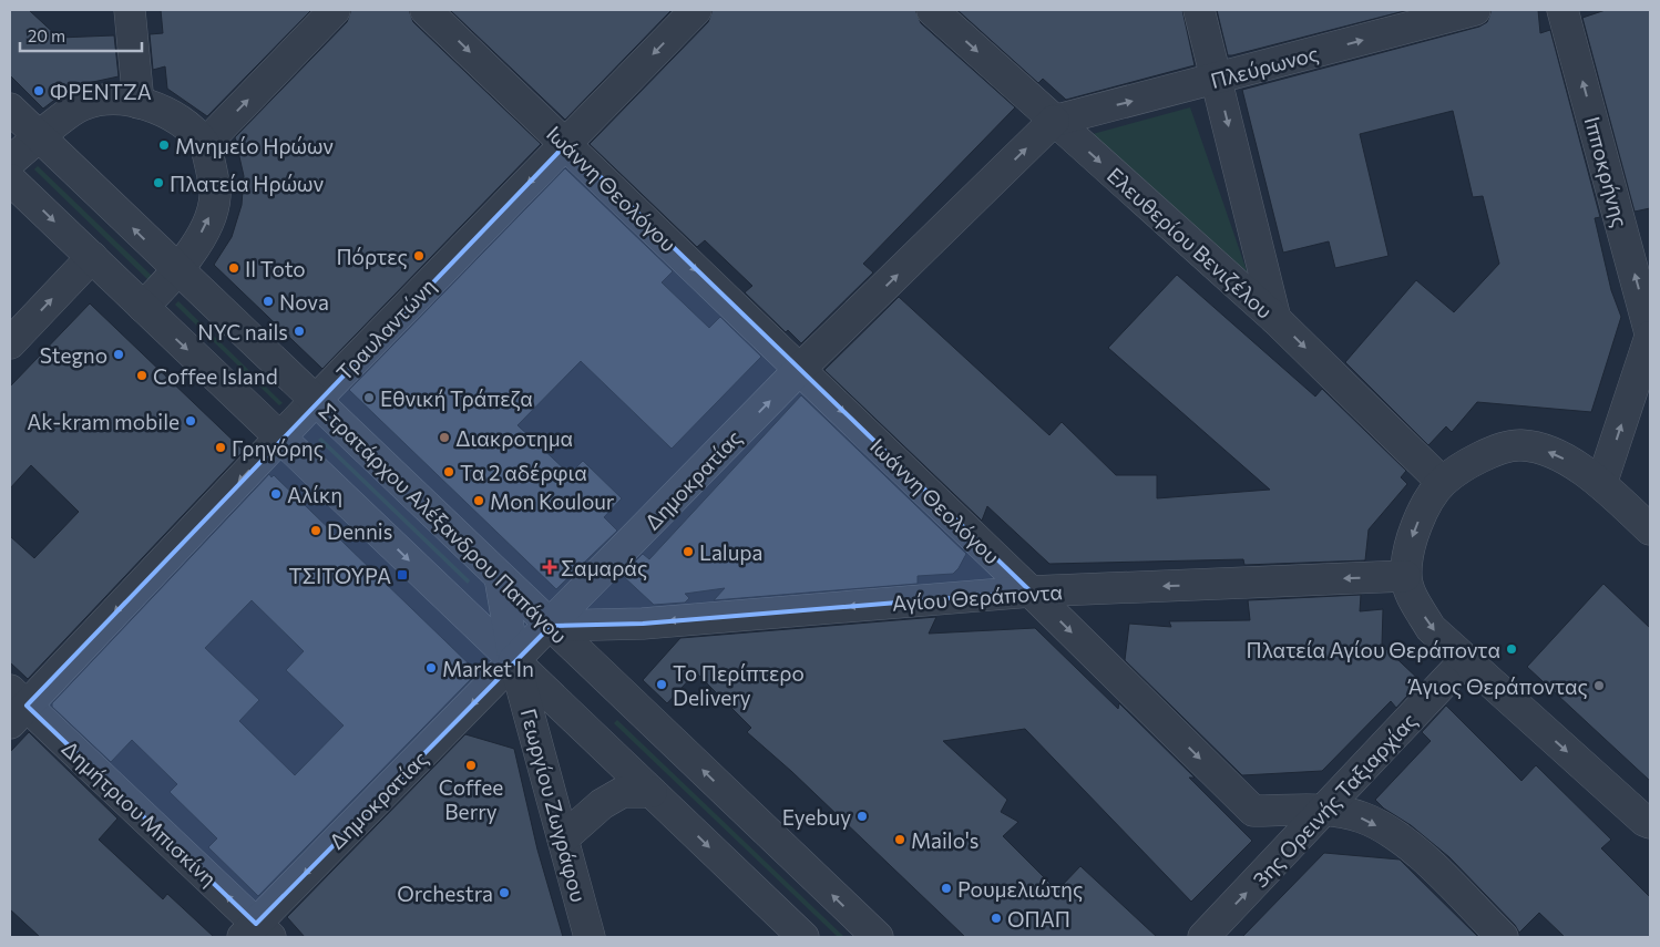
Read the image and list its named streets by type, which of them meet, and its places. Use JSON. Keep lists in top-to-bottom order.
{
  "streets": {
    "street": [
      "Πλεύρωνος",
      "Ιπποκρήνης",
      "Ιωάννη Θεολόγου",
      "Ελευθερίου Βενιζέλου",
      "Τραυλαντώνη",
      "Δημοκρατίας",
      "Στρατάρχου Αλέξανδρου Παπάγου",
      "Αγίου Θεράποντα",
      "3ης Ορεινής Ταξιαρχίας",
      "Γεωργίου Ζωγράφου",
      "Δημήτριου Μπισκίνη"
    ]
  },
  "crossings": [
    ["Πλεύρωνος", "Ελευθερίου Βενιζέλου"],
    ["Πλεύρωνος", "Δημοκρατίας"],
    ["Ιωάννη Θεολόγου", "Τραυλαντώνη"],
    ["Ιωάννη Θεολόγου", "Δημοκρατίας"],
    ["Ιωάννη Θεολόγου", "Αγίου Θεράποντα"],
    ["Ιωάννη Θεολόγου", "3ης Ορεινής Ταξιαρχίας"],
    ["Ελευθερίου Βενιζέλου", "Δημοκρατίας"],
    ["Τραυλαντώνη", "Στρατάρχου Αλέξανδρου Παπάγου"],
    ["Τραυλαντώνη", "Δημήτριου Μπισκίνη"],
    ["Δημοκρατίας", "Στρατάρχου Αλέξανδρου Παπάγου"],
    ["Δημοκρατίας", "Αγίου Θεράποντα"],
    ["Δημοκρατίας", "Γεωργίου Ζωγράφου"],
    ["Δημοκρατίας", "Δημήτριου Μπισκίνη"],
    ["Στρατάρχου Αλέξανδρου Παπάγου", "Αγίου Θεράποντα"],
    ["Στρατάρχου Αλέξανδρου Παπάγου", "Γεωργίου Ζωγράφου"]
  ],
  "one_way": [
    "Πλεύρωνος",
    "Ιπποκρήνης",
    "Ιωάννη Θεολόγου",
    "Ελευθερίου Βενιζέλου",
    "Αγίου Θεράποντα",
    "3ης Ορεινής Ταξιαρχίας",
    "Δημήτριου Μπισκίνη"
  ],
  "places": {
    "other": [
      "ΦΡΕΝΤΖΑ",
      "Μνημείο Ηρώων",
      "Πλατεία Ηρώων",
      "Πόρτες",
      "Il Toto",
      "Nova",
      "NYC nails",
      "Stegno",
      "Coffee Island",
      "Εθνική Τράπεζα",
      "Ak-kram mobile",
      "Διακροτημα",
      "Γρηγόρης",
      "Τα 2 αδέρφια",
      "Αλίκη",
      "Mon Koulour",
      "Dennis",
      "Lalupa",
      "Πλατεία Αγίου Θεράποντα",
      "Market In",
      "Το Περίπτερο Delivery",
      "Άγιος Θεράποντας",
      "Coffee Berry",
      "Eyebuy",
      "Mailo's",
      "Ρουμελιώτης",
      "Orchestra",
      "ΟΠΑΠ"
    ],
    "health": ["Σαμαράς"],
    "transit": ["ΤΣΙΤΟΥΡΑ"]
  },
  "scale_bar": "20 m"
}
